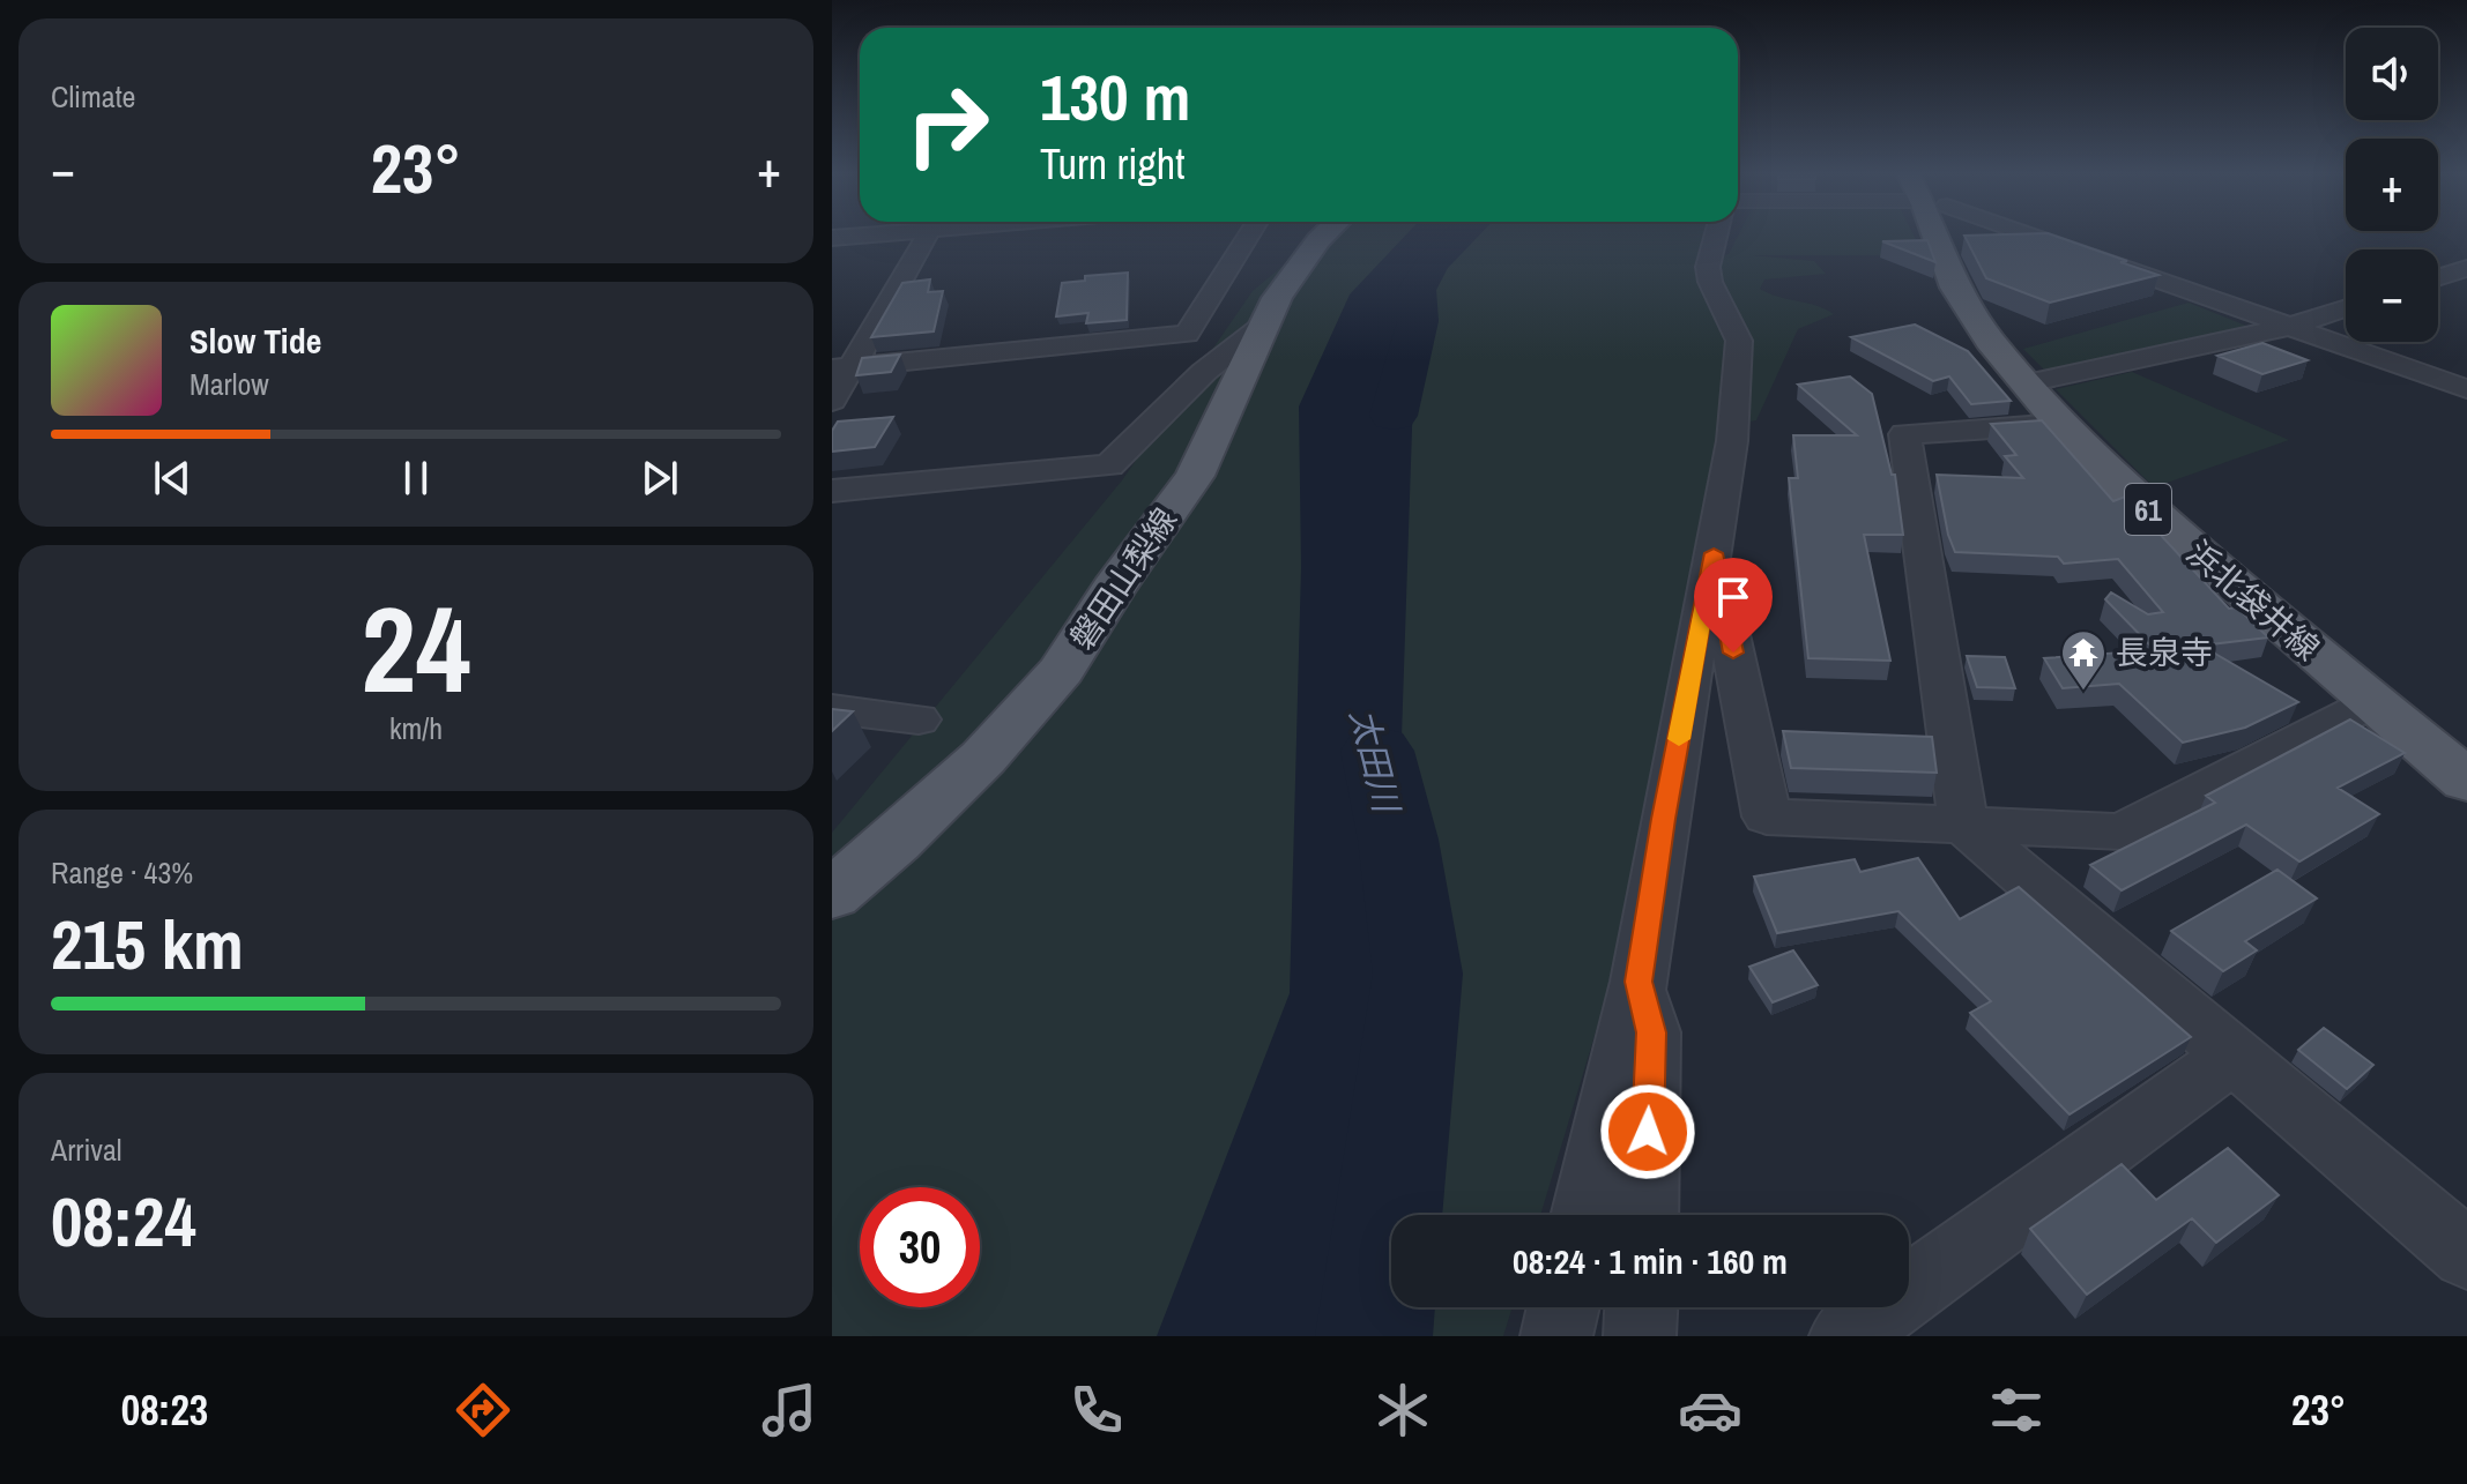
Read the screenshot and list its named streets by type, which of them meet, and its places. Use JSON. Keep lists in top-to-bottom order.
{
  "streets": {
    "main road": ["61", "磐田山梨線", "浜北袋井線"]
  },
  "water": ["太田川"],
  "places": {
    "temple": ["長泉寺"]
  },
  "page": {
    "tile": [
      "Climate",
      ["24", "km/h"],
      ["Range · 43%", "215 km"],
      ["Arrival", "08:24"]
    ],
    "map_buttons": ["+", "−"],
    "turn": ["130 m", "Turn right"],
    "heat": ["−", "23°", "+"],
    "song": ["Slow Tide", "Marlow"],
    "limit": "30",
    "trip": "08:24 · 1 min · 160 m",
    "tabs": ["08:23", "23°"]
  }
}
